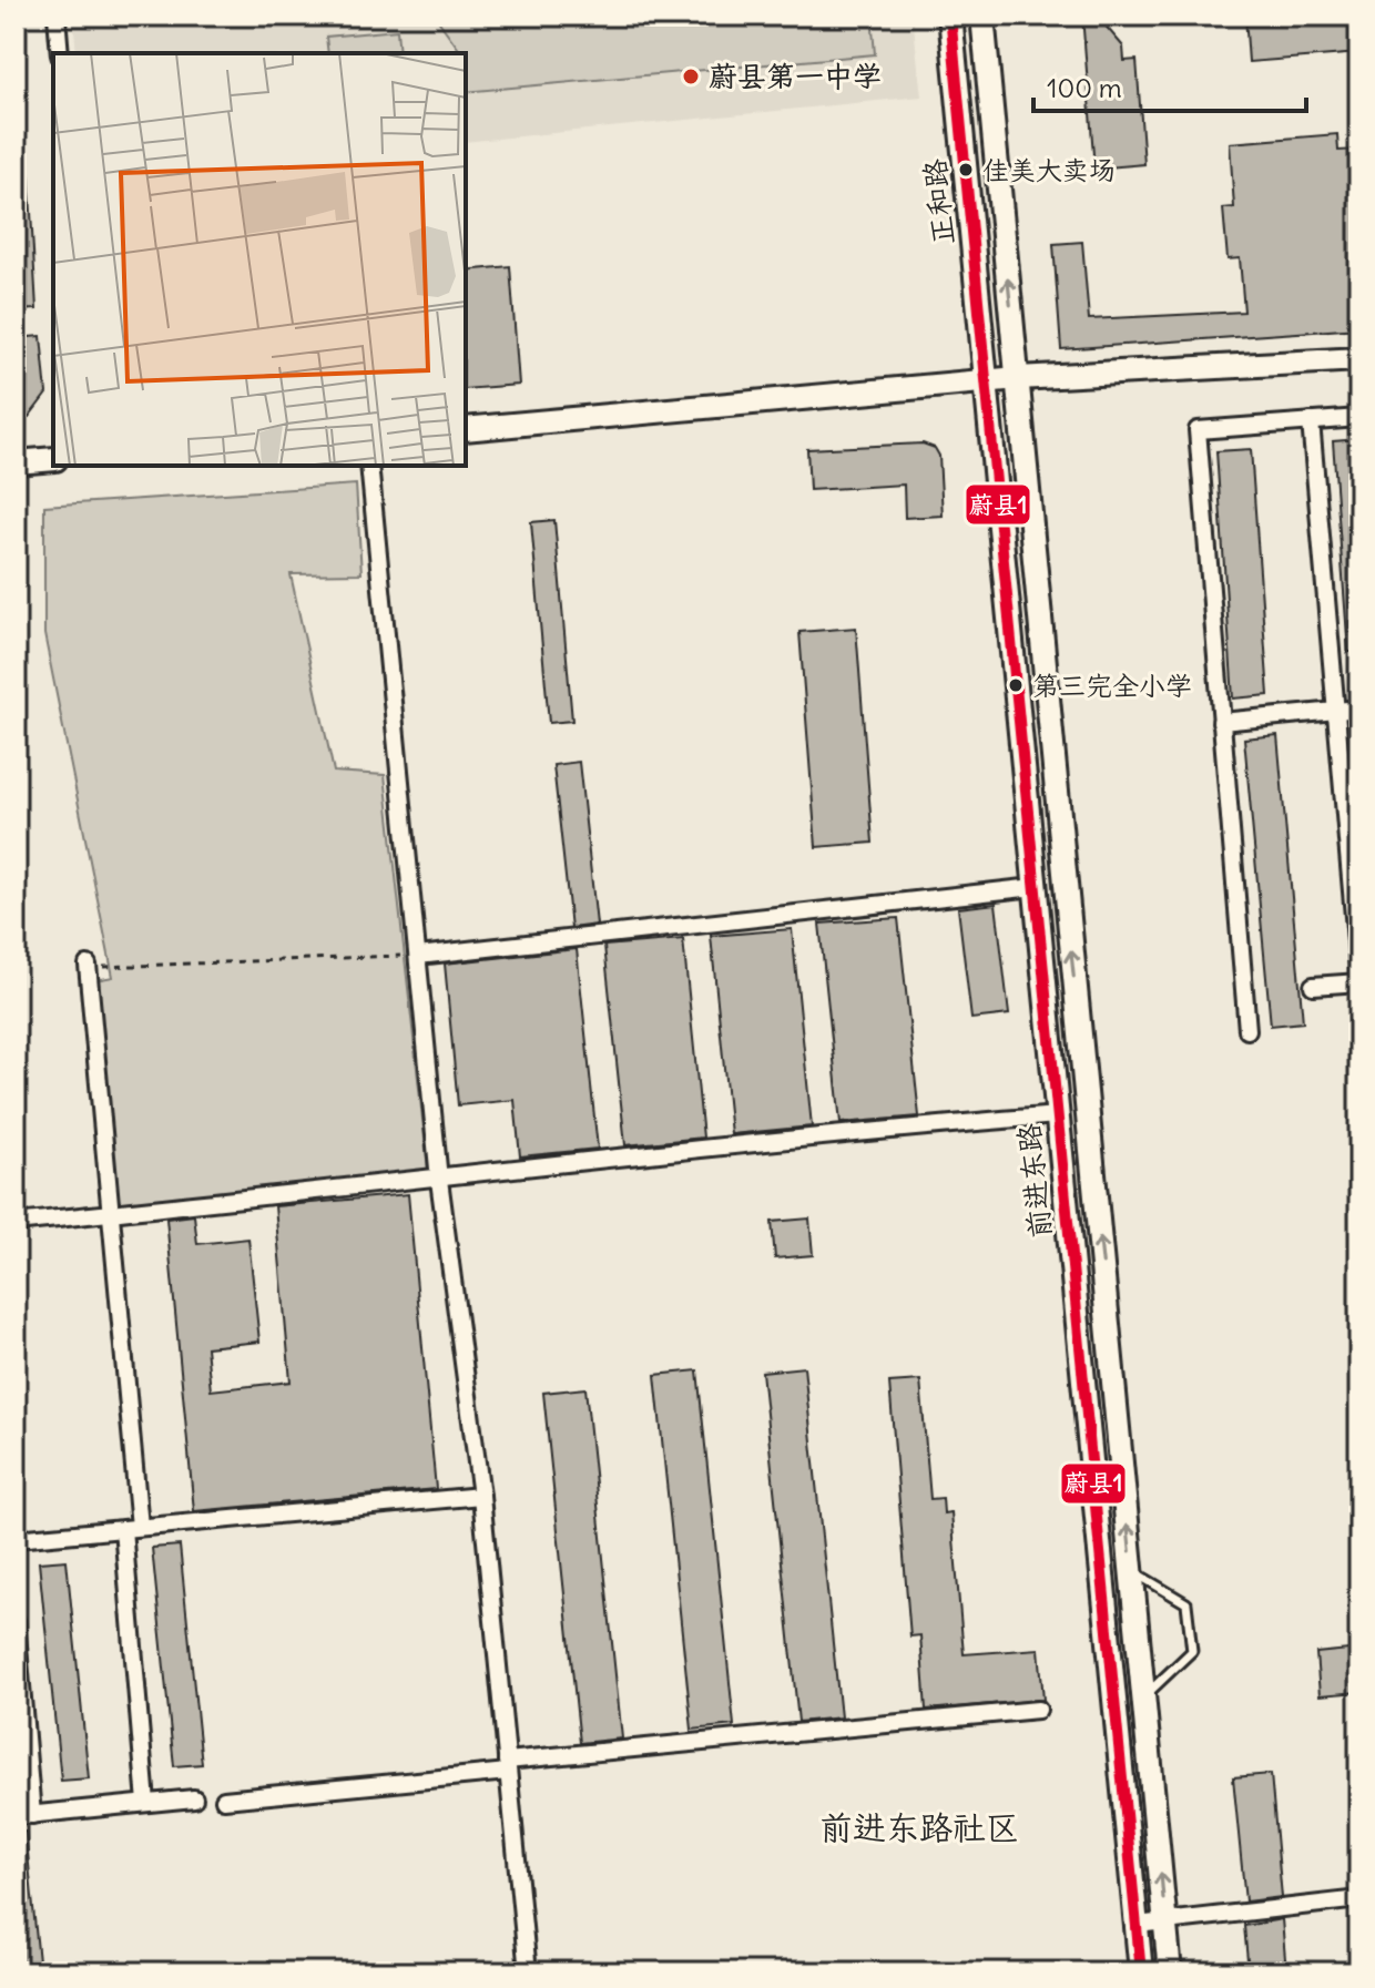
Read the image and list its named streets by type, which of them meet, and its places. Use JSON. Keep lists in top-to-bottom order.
{
  "streets": {
    "main road": ["正和路", "前进东路"]
  },
  "crossings": [
    ["正和路", "前进东路"]
  ],
  "districts": ["前进东路社区"],
  "places": ["蔚县第一中学", "佳美大卖场", "第三完全小学"],
  "lines": ["transit line 蔚县1"],
  "scale_bar": "100 m"
}
